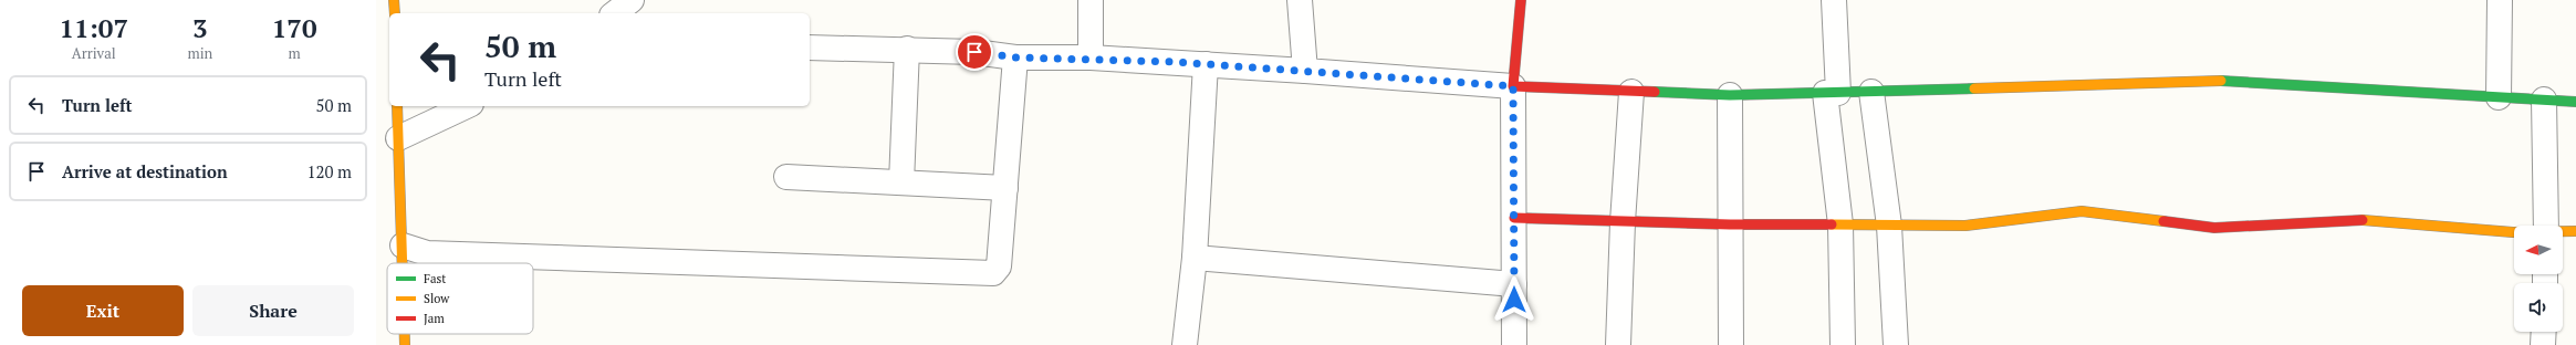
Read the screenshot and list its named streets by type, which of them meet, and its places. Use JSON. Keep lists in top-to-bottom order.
{
  "legend": ["Fast", "Slow", "Jam"],
  "north": "left",
  "page": {
    "eta": [
      "11:07",
      "Arrival",
      "3",
      "min",
      "170",
      "m"
    ],
    "turn": ["50 m", "Turn left"],
    "list": [
      {
        "name": "Turn left",
        "value": "50 m"
      },
      {
        "name": "Arrive at destination",
        "value": "120 m"
      }
    ],
    "buttons": ["Exit", "Share"]
  }
}
